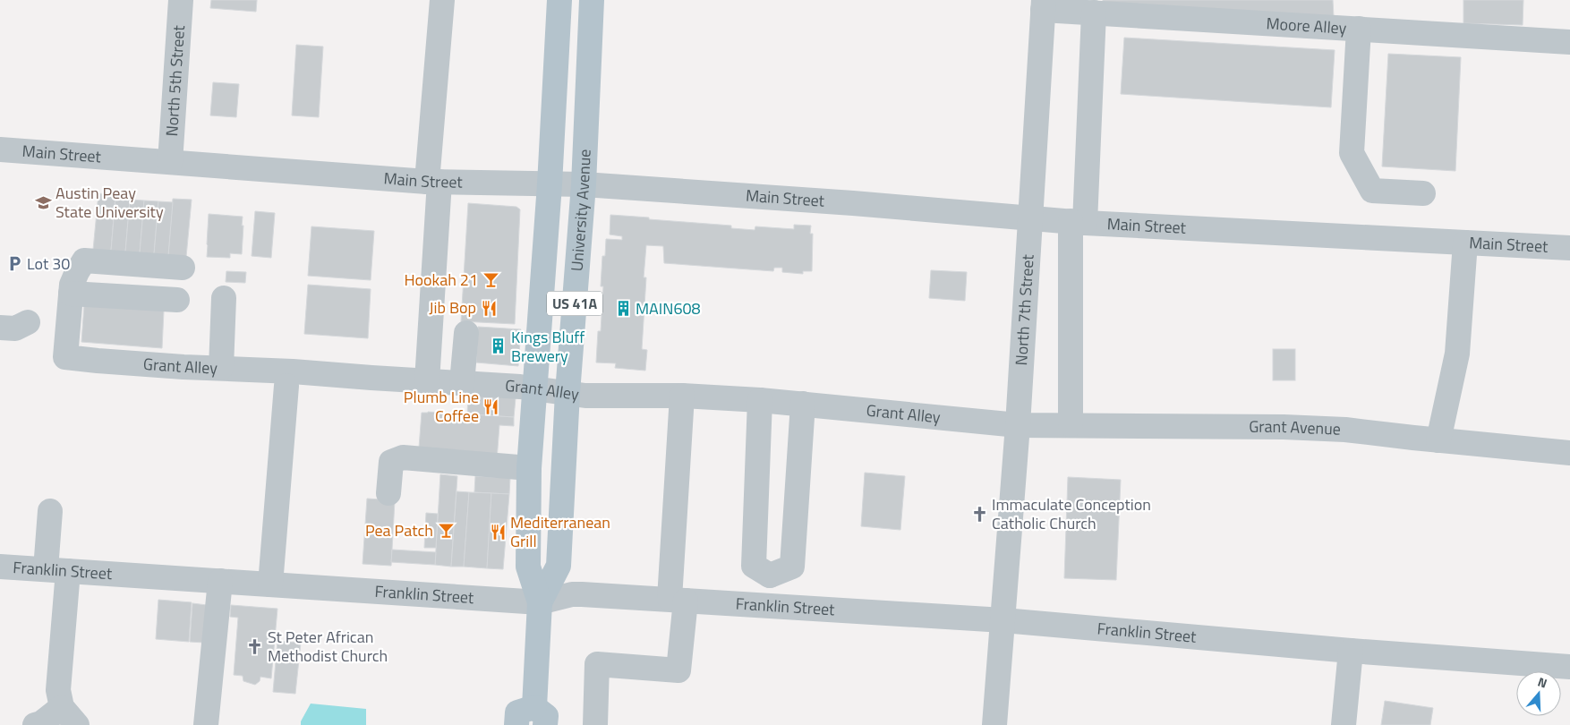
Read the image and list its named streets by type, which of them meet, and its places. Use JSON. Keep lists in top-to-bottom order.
{
  "streets": {
    "main road": ["University Avenue", "US 41A"],
    "street": [
      "Moore Alley",
      "North 5th Street",
      "Main Street",
      "North 7th Street",
      "Grant Alley",
      "Grant Avenue",
      "Franklin Street"
    ]
  },
  "crossings": [
    ["Moore Alley", "North 7th Street"],
    ["North 5th Street", "Main Street"],
    ["Main Street", "University Avenue"],
    ["Main Street", "North 7th Street"],
    ["University Avenue", "Grant Alley"],
    ["University Avenue", "Franklin Street"],
    ["North 7th Street", "Grant Alley"],
    ["North 7th Street", "Grant Avenue"],
    ["North 7th Street", "Franklin Street"],
    ["Grant Alley", "Grant Avenue"]
  ],
  "places": {
    "school or university": ["Austin Peay State University"],
    "parking": ["Lot 30"],
    "bar": ["Hookah 21", "Pea Patch"],
    "restaurant": ["Jib Bop", "Plumb Line Coffee", "Mediterranean Grill"],
    "building": ["MAIN608", "Kings Bluff Brewery"],
    "church": ["Immaculate Conception Catholic Church", "St Peter African Methodist Church"]
  },
  "north": "top"
}
